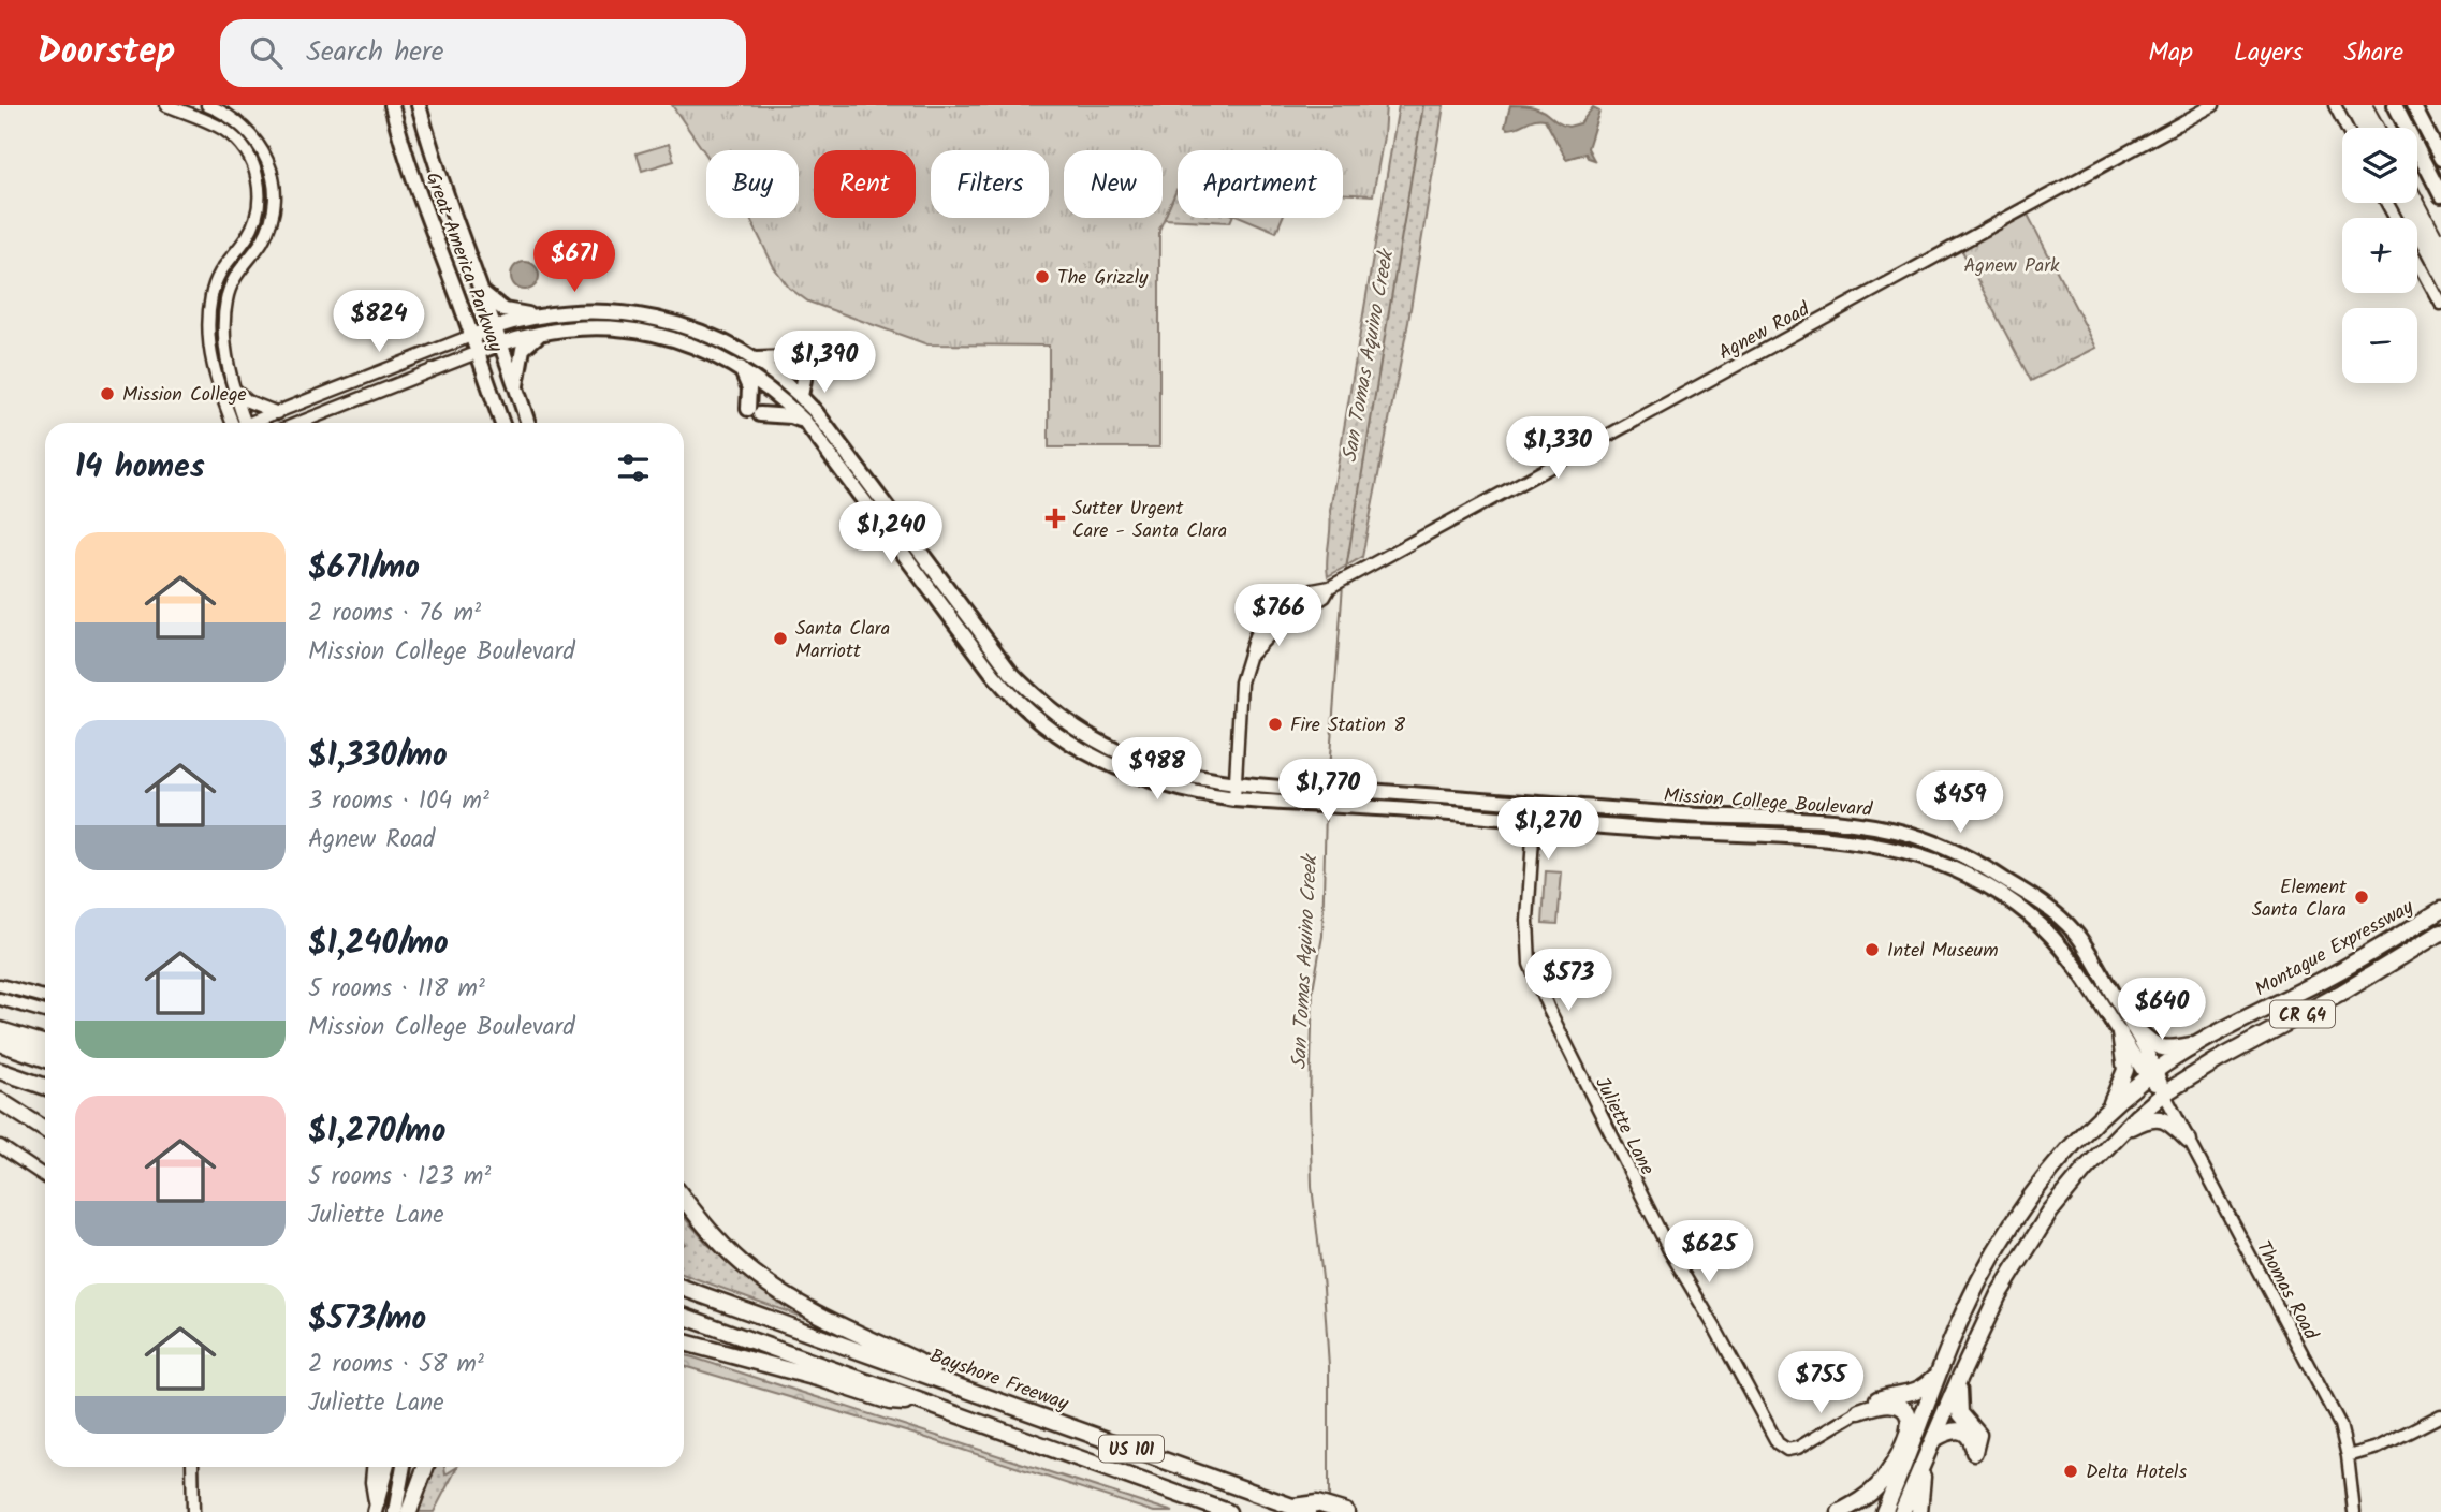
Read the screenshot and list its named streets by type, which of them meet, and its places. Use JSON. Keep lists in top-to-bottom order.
{
  "streets": {
    "highway": [
      "Montague Expressway",
      "CR G4",
      "Bayshore Freeway",
      "US 101"
    ],
    "main road": ["Great America Parkway", "Mission College Boulevard"],
    "street": ["Agnew Road", "Juliette Lane", "Thomas Road"]
  },
  "crossings": [
    ["Great America Parkway", "Mission College Boulevard"],
    ["Agnew Road", "Mission College Boulevard"],
    ["Mission College Boulevard", "Montague Expressway"],
    ["Mission College Boulevard", "Juliette Lane"],
    ["Mission College Boulevard", "Thomas Road"],
    ["Montague Expressway", "Thomas Road"]
  ],
  "water": ["San Tomas Aquino Creek"],
  "parks": ["Agnew Park"],
  "places": {
    "other": [
      "The Grizzly",
      "Mission College",
      "Santa Clara Marriott",
      "Fire Station 8",
      "Element Santa Clara",
      "Intel Museum",
      "Delta Hotels"
    ],
    "health": ["Sutter Urgent Care - Santa Clara"]
  },
  "page": {
    "header": "Doorstep",
    "search": "Search here",
    "nav": ["Map", "Layers", "Share"],
    "map_buttons": ["+", "−"],
    "chip": [
      "Buy",
      "Rent",
      "Filters",
      "New",
      "Apartment"
    ],
    "price": [
      "$671",
      "$824",
      "$1,390",
      "$1,330",
      "$1,240",
      "$766",
      "$988",
      "$1,770",
      "$459",
      "$1,270",
      "$573",
      "$640",
      "$625",
      "$755"
    ],
    "heading": "14 homes",
    "list": [
      {
        "name": "$671/mo",
        "note": "2 rooms · 76 m² · Mission College Boulevard"
      },
      {
        "name": "$1,330/mo",
        "note": "3 rooms · 104 m² · Agnew Road"
      },
      {
        "name": "$1,240/mo",
        "note": "5 rooms · 118 m² · Mission College Boulevard"
      },
      {
        "name": "$1,270/mo",
        "note": "5 rooms · 123 m² · Juliette Lane"
      },
      {
        "name": "$573/mo",
        "note": "2 rooms · 58 m² · Juliette Lane"
      }
    ]
  }
}
